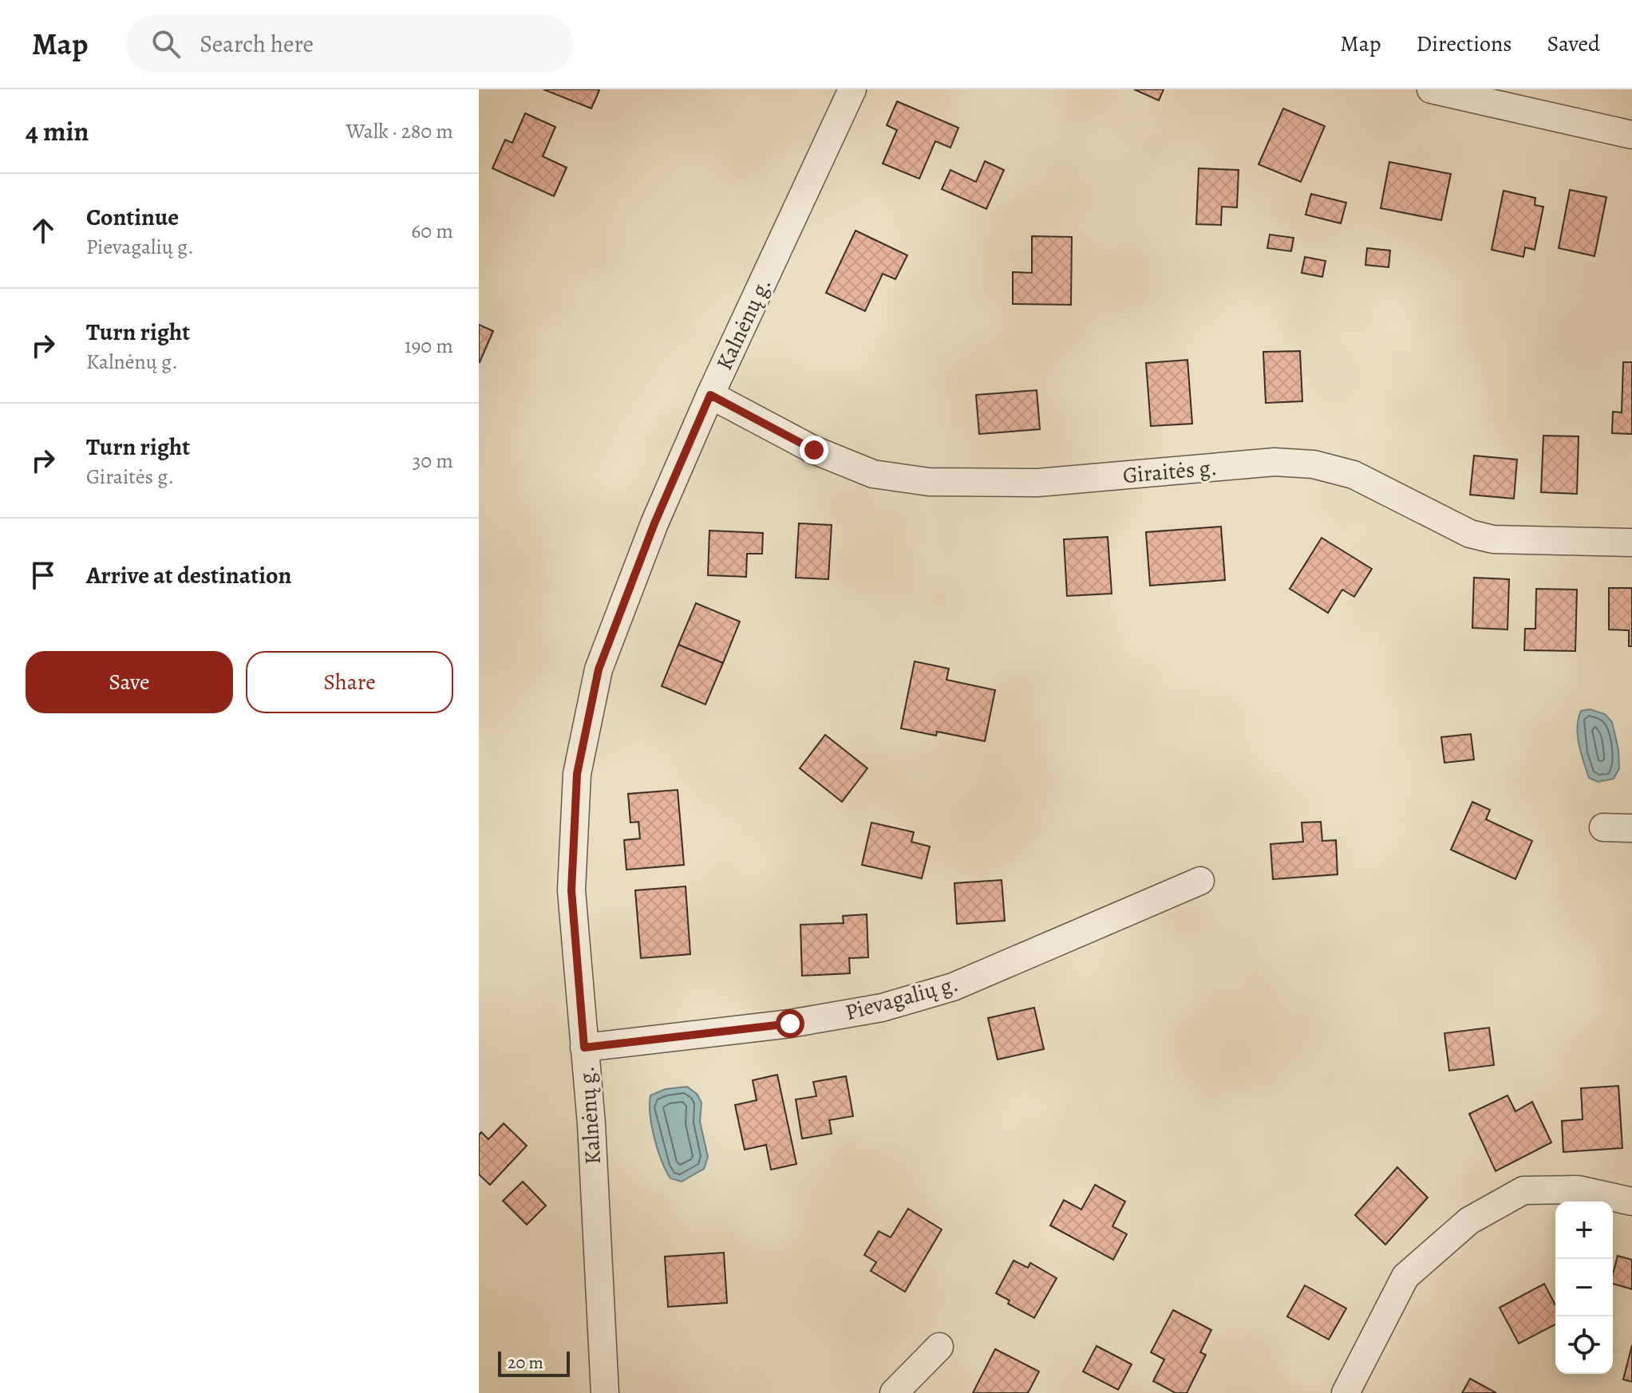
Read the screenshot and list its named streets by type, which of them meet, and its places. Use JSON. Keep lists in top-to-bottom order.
{
  "streets": {
    "street": ["Kalnėnų g.", "Giraitės g.", "Pievagalių g."]
  },
  "crossings": [
    ["Kalnėnų g.", "Giraitės g."],
    ["Kalnėnų g.", "Pievagalių g."]
  ],
  "scale_bar": "20 m",
  "page": {
    "header": "Map",
    "search": "Search here",
    "nav": ["Map", "Directions", "Saved"],
    "heading": ["4 min", "Walk · 280 m"],
    "list": [
      ["Continue", "Pievagalių g.", "60 m"],
      ["Turn right", "Kalnėnų g.", "190 m"],
      ["Turn right", "Giraitės g.", "30 m"],
      "Arrive at destination"
    ],
    "buttons": ["Save", "Share"],
    "map_buttons": ["+", "−"],
    "scale": "20 m"
  }
}
